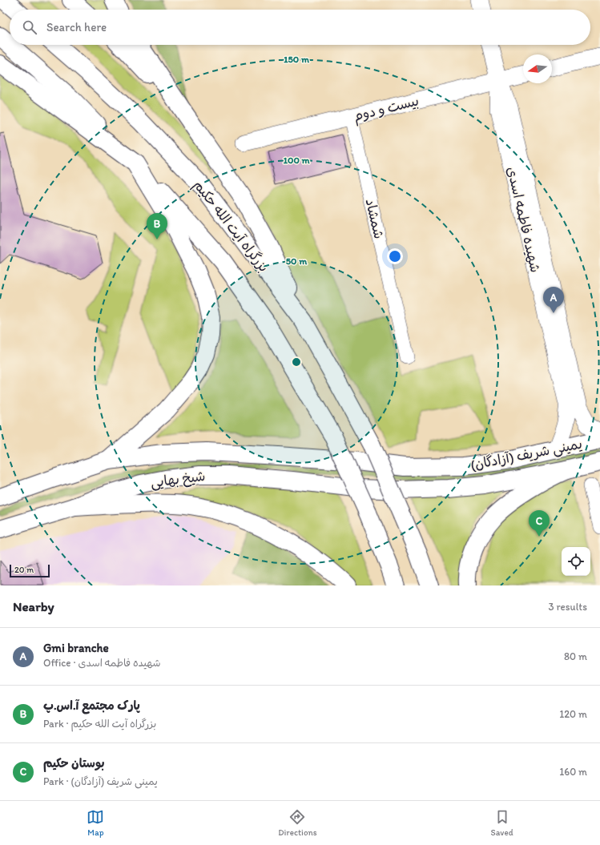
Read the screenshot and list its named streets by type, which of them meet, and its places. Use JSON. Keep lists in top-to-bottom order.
{
  "streets": {
    "main road": ["بزرگراه آیت الله حکیم", "یمینی شریف (آزادگان)", "شیخ بهایی"],
    "street": ["بیست و دوم", "شمشاد", "شهیده فاطمه اسدی"]
  },
  "crossings": [
    ["بیست و دوم", "شمشاد"],
    ["بیست و دوم", "شهیده فاطمه اسدی"],
    ["شهیده فاطمه اسدی", "یمینی شریف (آزادگان)"],
    ["یمینی شریف (آزادگان)", "شیخ بهایی"]
  ],
  "scale_bar": "20 m",
  "north": "left",
  "page": {
    "search": "Search here",
    "pins": ["B", "A", "C"],
    "scale": "20 m",
    "heading": ["Nearby", "3 results"],
    "list": [
      {
        "mark": "A",
        "name": "Gmi branche",
        "note": "Office · شهیده فاطمه اسدی",
        "value": "80 m"
      },
      {
        "mark": "B",
        "name": "پارک مجتمع آ.اس.پ",
        "note": "Park · بزرگراه آیت الله حکیم",
        "value": "120 m"
      },
      {
        "mark": "C",
        "name": "بوستان حکیم",
        "note": "Park · یمینی شریف (آزادگان)",
        "value": "160 m"
      }
    ],
    "nav": ["Map", "Directions", "Saved"]
  },
  "rings": ["150 m", "100 m", "50 m"]
}
